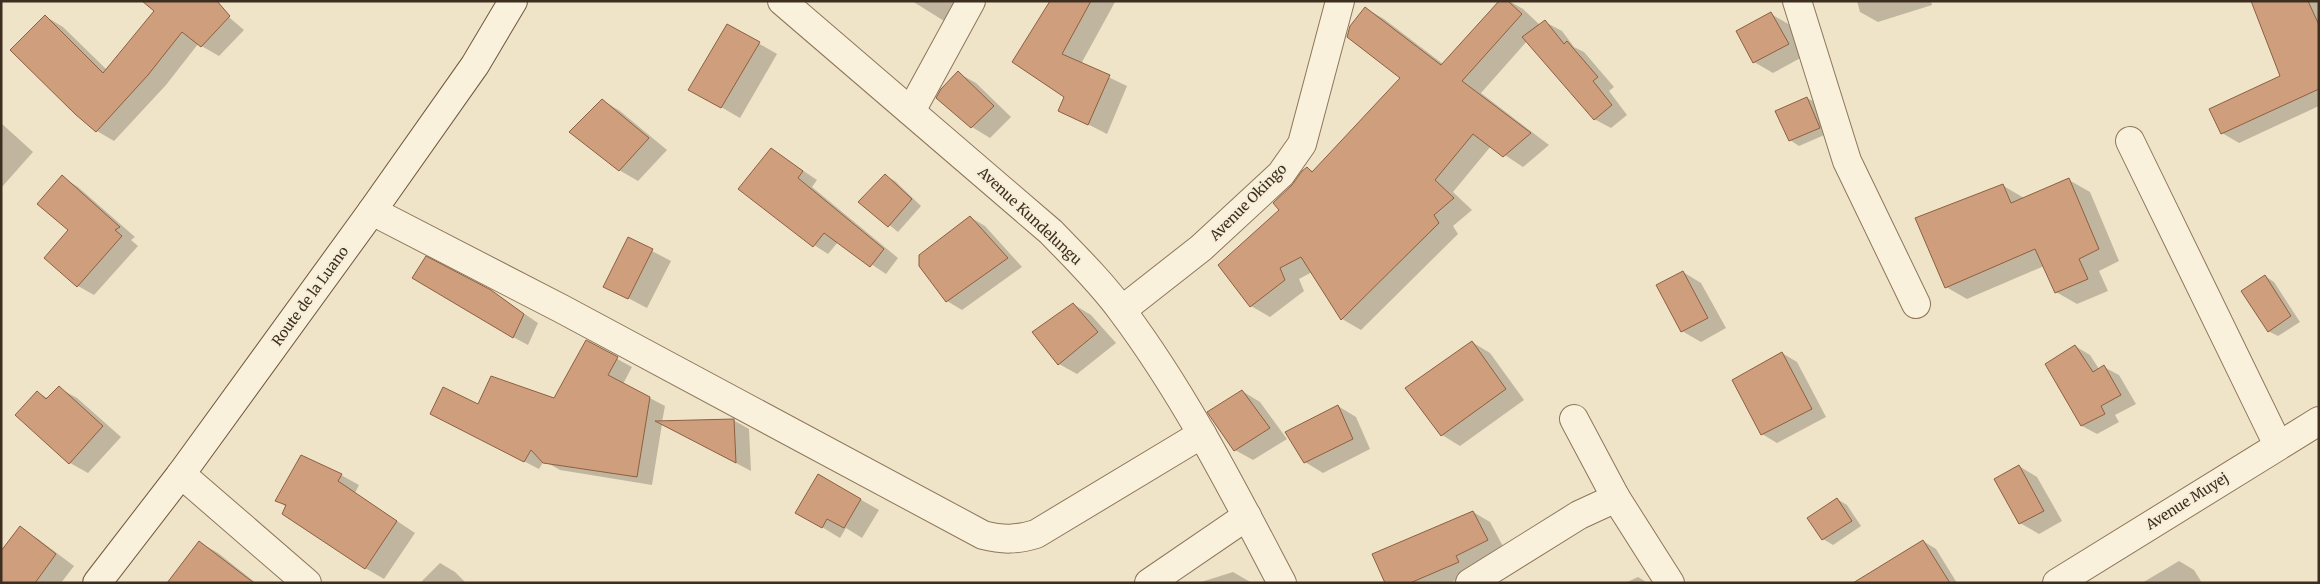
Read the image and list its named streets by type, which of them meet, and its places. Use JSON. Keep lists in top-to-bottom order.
{
  "streets": {
    "street": [
      "Avenue Okingo",
      "Avenue Kundelungu",
      "Route de la Luano",
      "Avenue Muyej"
    ]
  },
  "crossings": [
    ["Avenue Okingo", "Avenue Kundelungu"]
  ]
}
